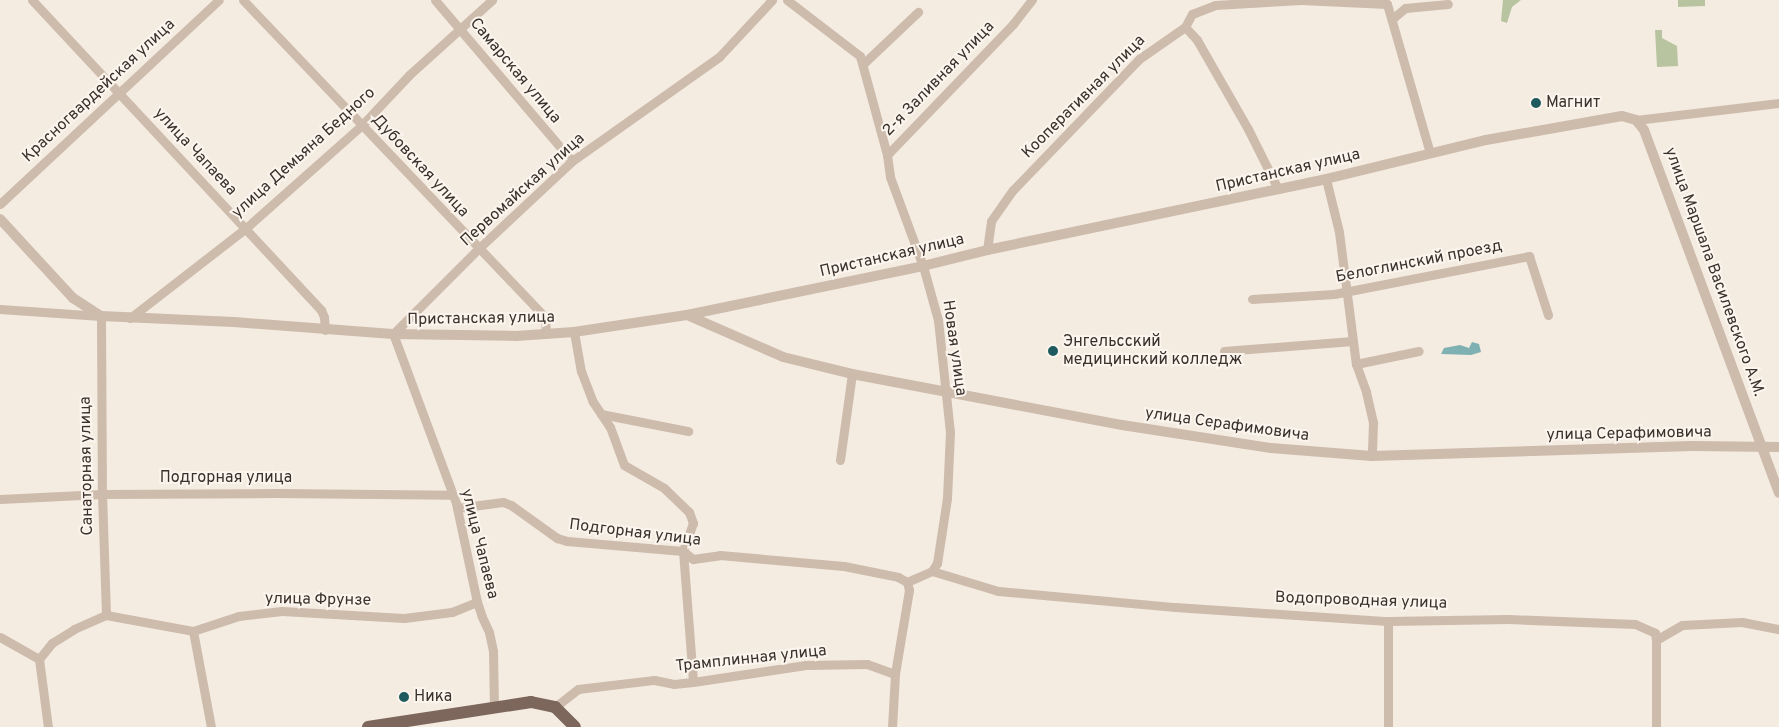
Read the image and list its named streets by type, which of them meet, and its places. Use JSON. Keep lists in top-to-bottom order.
{
  "streets": {
    "street": [
      "Самарская улица",
      "2-я Заливная улица",
      "Красногвардейская улица",
      "Кооперативная улица",
      "улица Чапаева",
      "улица Демьяна Бедного",
      "Дубовская улица",
      "Пристанская улица",
      "Первомайская улица",
      "Белоглинский проезд",
      "улица Маршала Василевского А.М.",
      "Новая улица",
      "улица Серафимовича",
      "Санаторная улица",
      "Подгорная улица",
      "улица Фрунзе",
      "Водопроводная улица",
      "Трамплинная улица"
    ]
  },
  "crossings": [
    ["Самарская улица", "улица Демьяна Бедного"],
    ["Самарская улица", "Первомайская улица"],
    ["2-я Заливная улица", "Новая улица"],
    ["Красногвардейская улица", "улица Чапаева"],
    ["Кооперативная улица", "Пристанская улица"],
    ["улица Чапаева", "улица Демьяна Бедного"],
    ["улица Чапаева", "Пристанская улица"],
    ["улица Чапаева", "Первомайская улица"],
    ["улица Чапаева", "Подгорная улица"],
    ["улица Чапаева", "улица Фрунзе"],
    ["улица Демьяна Бедного", "Дубовская улица"],
    ["улица Демьяна Бедного", "Пристанская улица"],
    ["Дубовская улица", "Пристанская улица"],
    ["Дубовская улица", "Первомайская улица"],
    ["Пристанская улица", "Первомайская улица"],
    ["Пристанская улица", "улица Маршала Василевского А.М."],
    ["Пристанская улица", "Новая улица"],
    ["Пристанская улица", "улица Серафимовича"],
    ["Пристанская улица", "Санаторная улица"],
    ["улица Маршала Василевского А.М.", "улица Серафимовича"],
    ["Новая улица", "улица Серафимовича"],
    ["Новая улица", "Водопроводная улица"],
    ["Санаторная улица", "Подгорная улица"],
    ["Санаторная улица", "улица Фрунзе"]
  ],
  "places": ["Магнит", "Энгельсский медицинский колледж", "Ника"]
}
